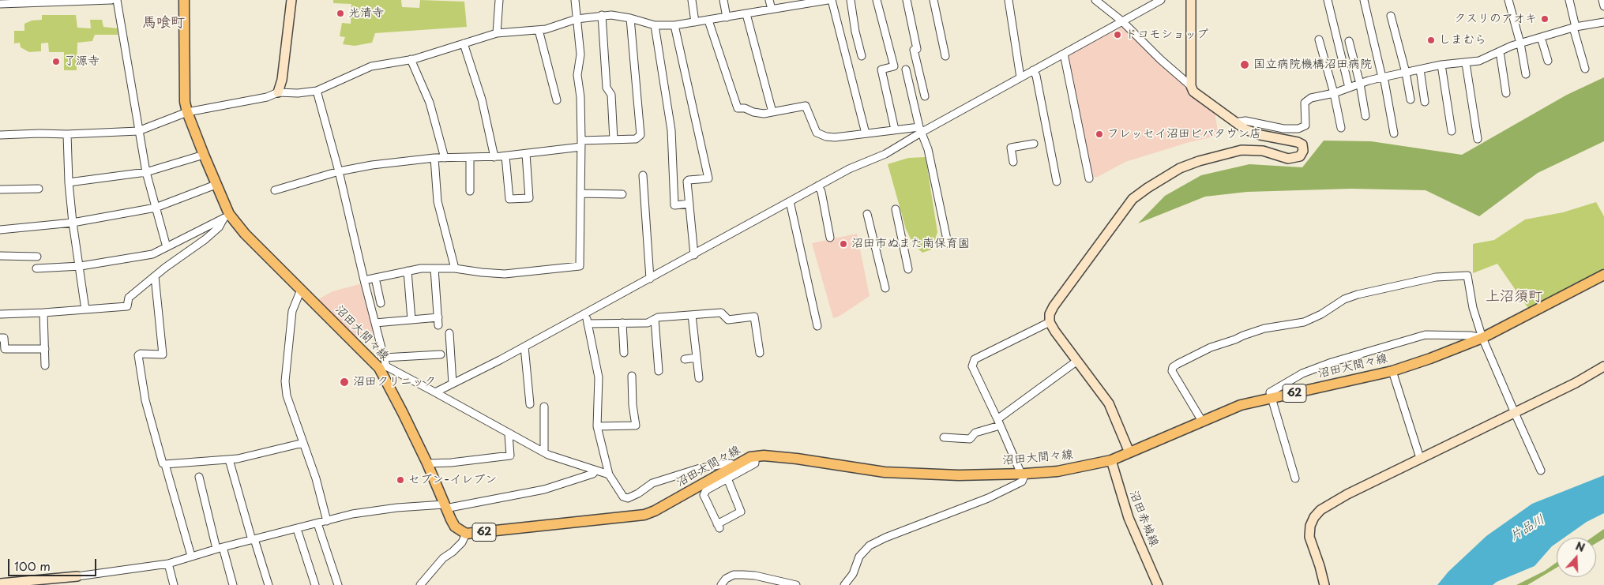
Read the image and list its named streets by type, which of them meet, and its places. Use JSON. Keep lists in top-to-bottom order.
{
  "streets": {
    "main road": ["沼田大間々線", "62"],
    "street": ["沼田赤城線"]
  },
  "crossings": [
    ["沼田大間々線", "沼田赤城線"]
  ],
  "districts": ["馬喰町", "上沼須町"],
  "water": ["片品川"],
  "places": [
    "光清寺",
    "クスリのアオキ",
    "ドコモショップ",
    "しまむら",
    "了源寺",
    "国立病院機構沼田病院",
    "フレッセイ沼田ビバタウン店",
    "沼田市ぬまた南保育園",
    "沼田クリニック",
    "セブン-イレブン"
  ],
  "scale_bar": "100 m",
  "north": "top"
}
